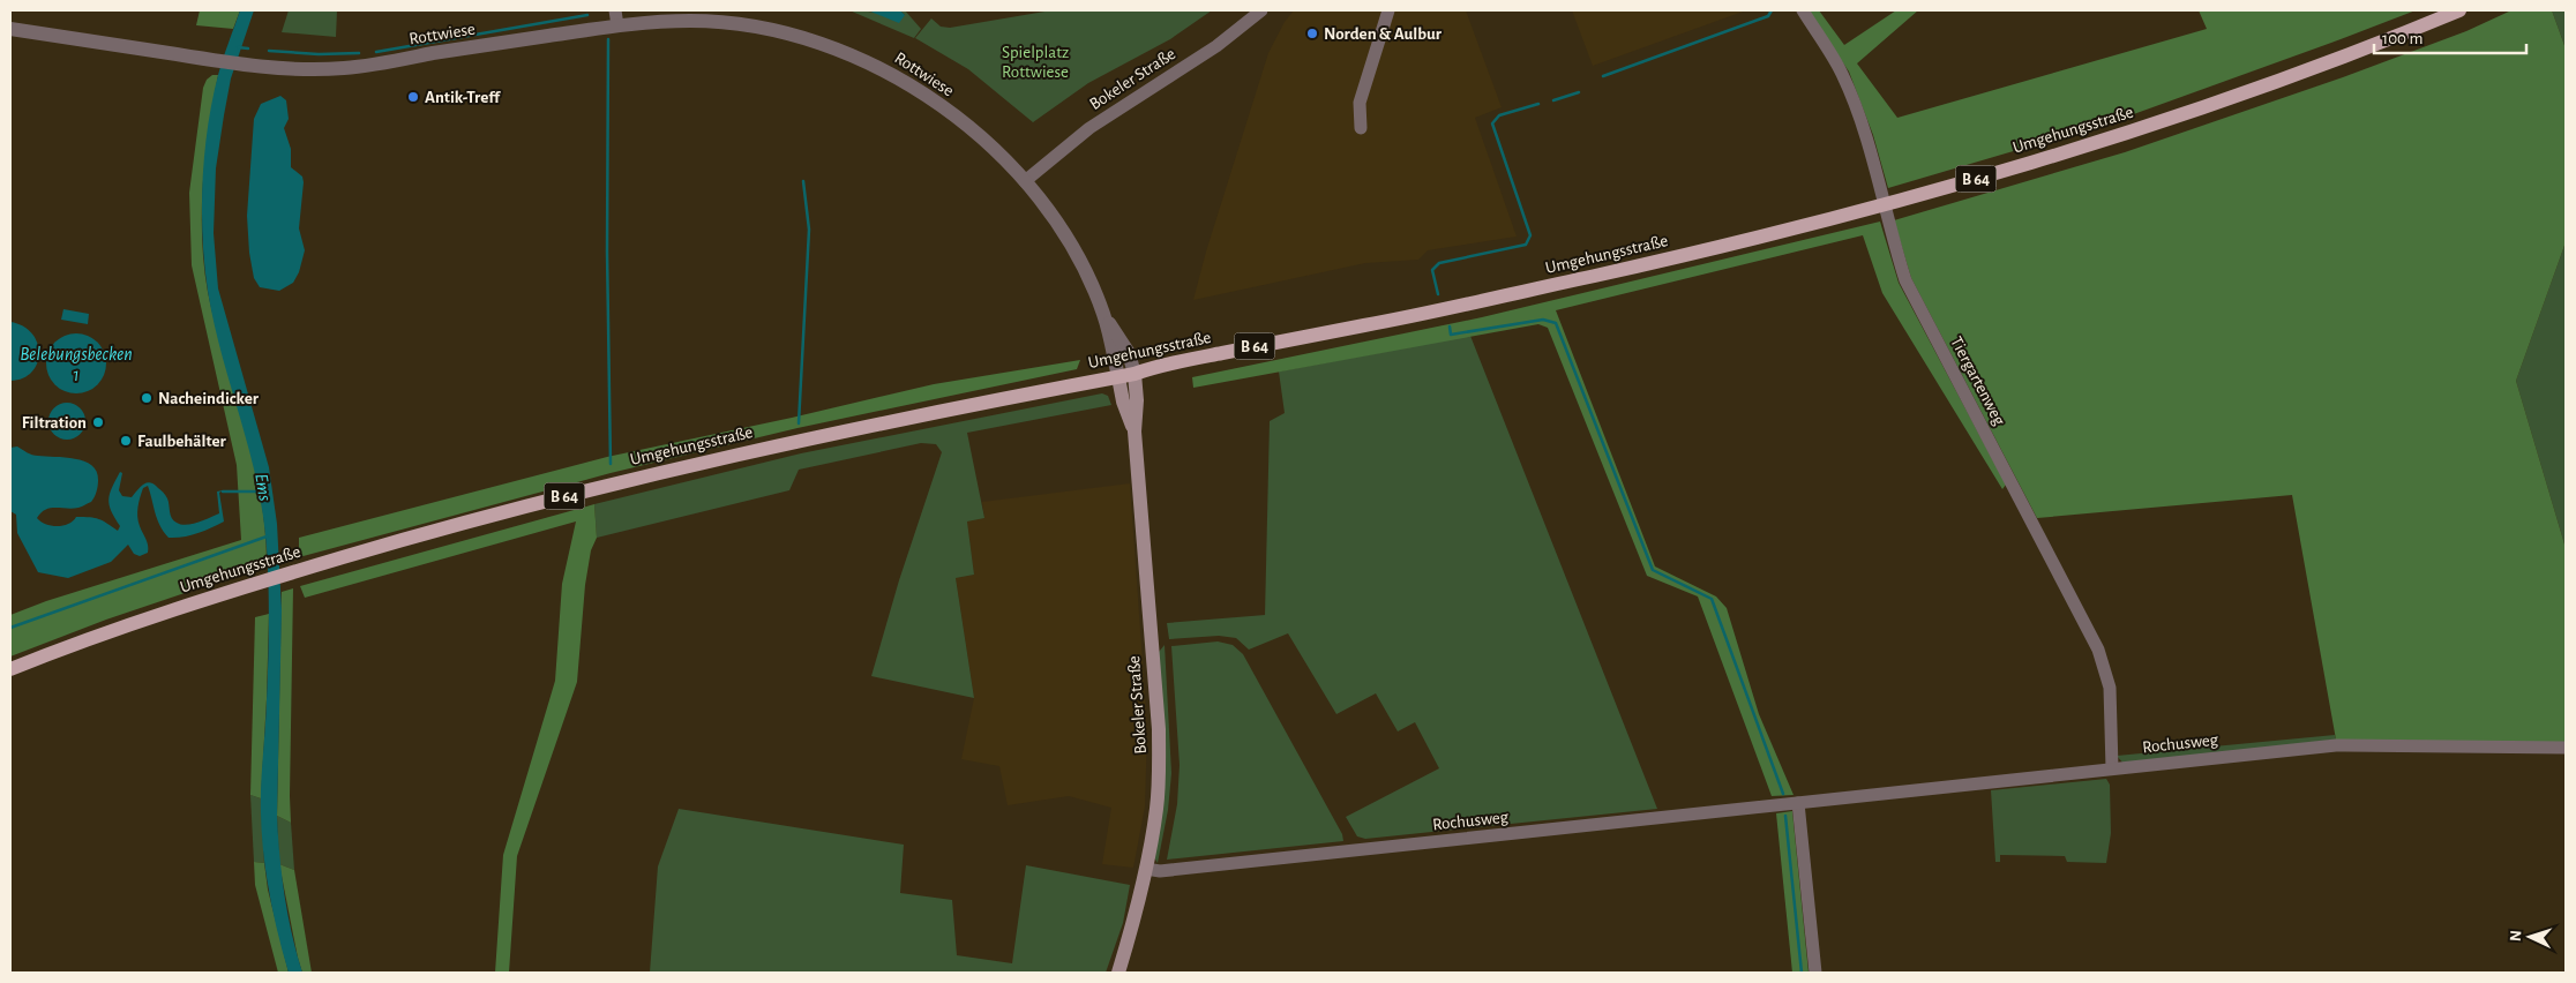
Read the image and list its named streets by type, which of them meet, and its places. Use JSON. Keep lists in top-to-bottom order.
{
  "streets": {
    "main road": ["Bokeler Straße", "Umgehungsstraße", "B 64"],
    "street": ["Rottwiese", "Tiergartenweg", "Rochusweg"]
  },
  "crossings": [
    ["Rottwiese", "Bokeler Straße"],
    ["Rottwiese", "Umgehungsstraße"],
    ["Bokeler Straße", "Umgehungsstraße"],
    ["Bokeler Straße", "Rochusweg"],
    ["Tiergartenweg", "Rochusweg"]
  ],
  "water": ["Belebungsbecken 1", "Ems"],
  "parks": ["Spielplatz Rottwiese"],
  "places": [
    "Norden & Aulbur",
    "Antik-Treff",
    "Nacheindicker",
    "Filtration",
    "Faulbehälter"
  ],
  "scale_bar": "100 m",
  "north": "left"
}
